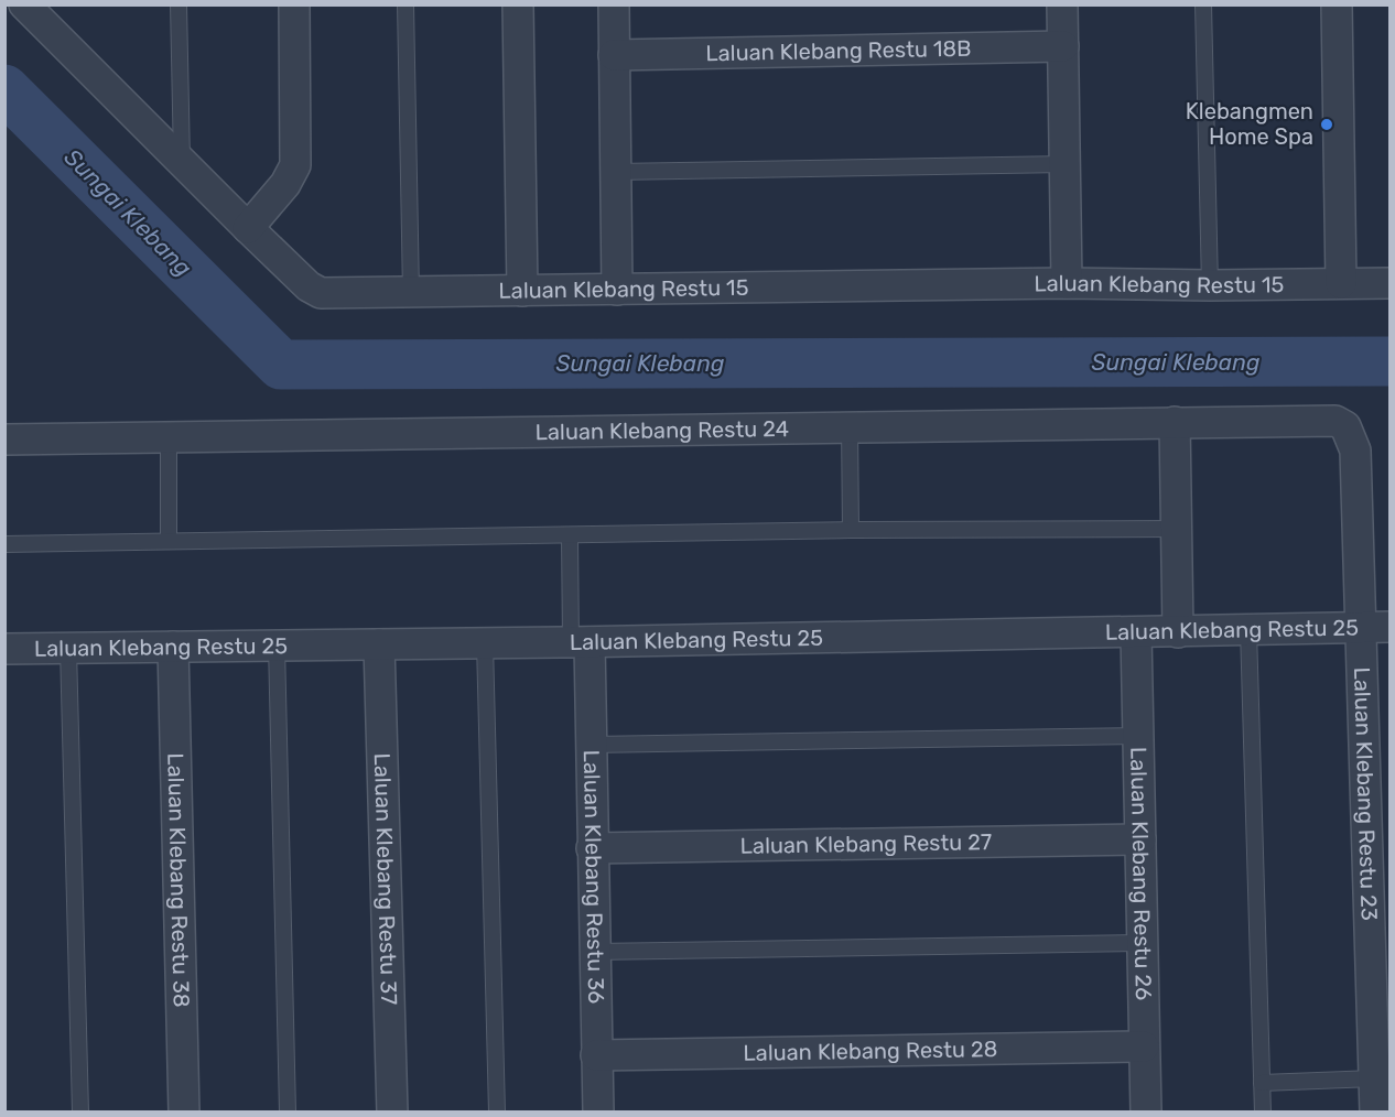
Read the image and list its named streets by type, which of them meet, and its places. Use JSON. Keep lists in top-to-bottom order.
{
  "streets": {
    "street": [
      "Laluan Klebang Restu 18B",
      "Laluan Klebang Restu 15",
      "Laluan Klebang Restu 24",
      "Laluan Klebang Restu 25",
      "Laluan Klebang Restu 23",
      "Laluan Klebang Restu 27",
      "Laluan Klebang Restu 26",
      "Laluan Klebang Restu 36",
      "Laluan Klebang Restu 37",
      "Laluan Klebang Restu 38",
      "Laluan Klebang Restu 28"
    ]
  },
  "crossings": [
    ["Laluan Klebang Restu 24", "Laluan Klebang Restu 23"],
    ["Laluan Klebang Restu 25", "Laluan Klebang Restu 23"],
    ["Laluan Klebang Restu 25", "Laluan Klebang Restu 26"],
    ["Laluan Klebang Restu 25", "Laluan Klebang Restu 36"],
    ["Laluan Klebang Restu 25", "Laluan Klebang Restu 37"],
    ["Laluan Klebang Restu 25", "Laluan Klebang Restu 38"],
    ["Laluan Klebang Restu 27", "Laluan Klebang Restu 26"],
    ["Laluan Klebang Restu 27", "Laluan Klebang Restu 36"],
    ["Laluan Klebang Restu 26", "Laluan Klebang Restu 28"],
    ["Laluan Klebang Restu 36", "Laluan Klebang Restu 28"]
  ],
  "water": ["Sungai Klebang"],
  "places": ["Klebangmen Home Spa"]
}
